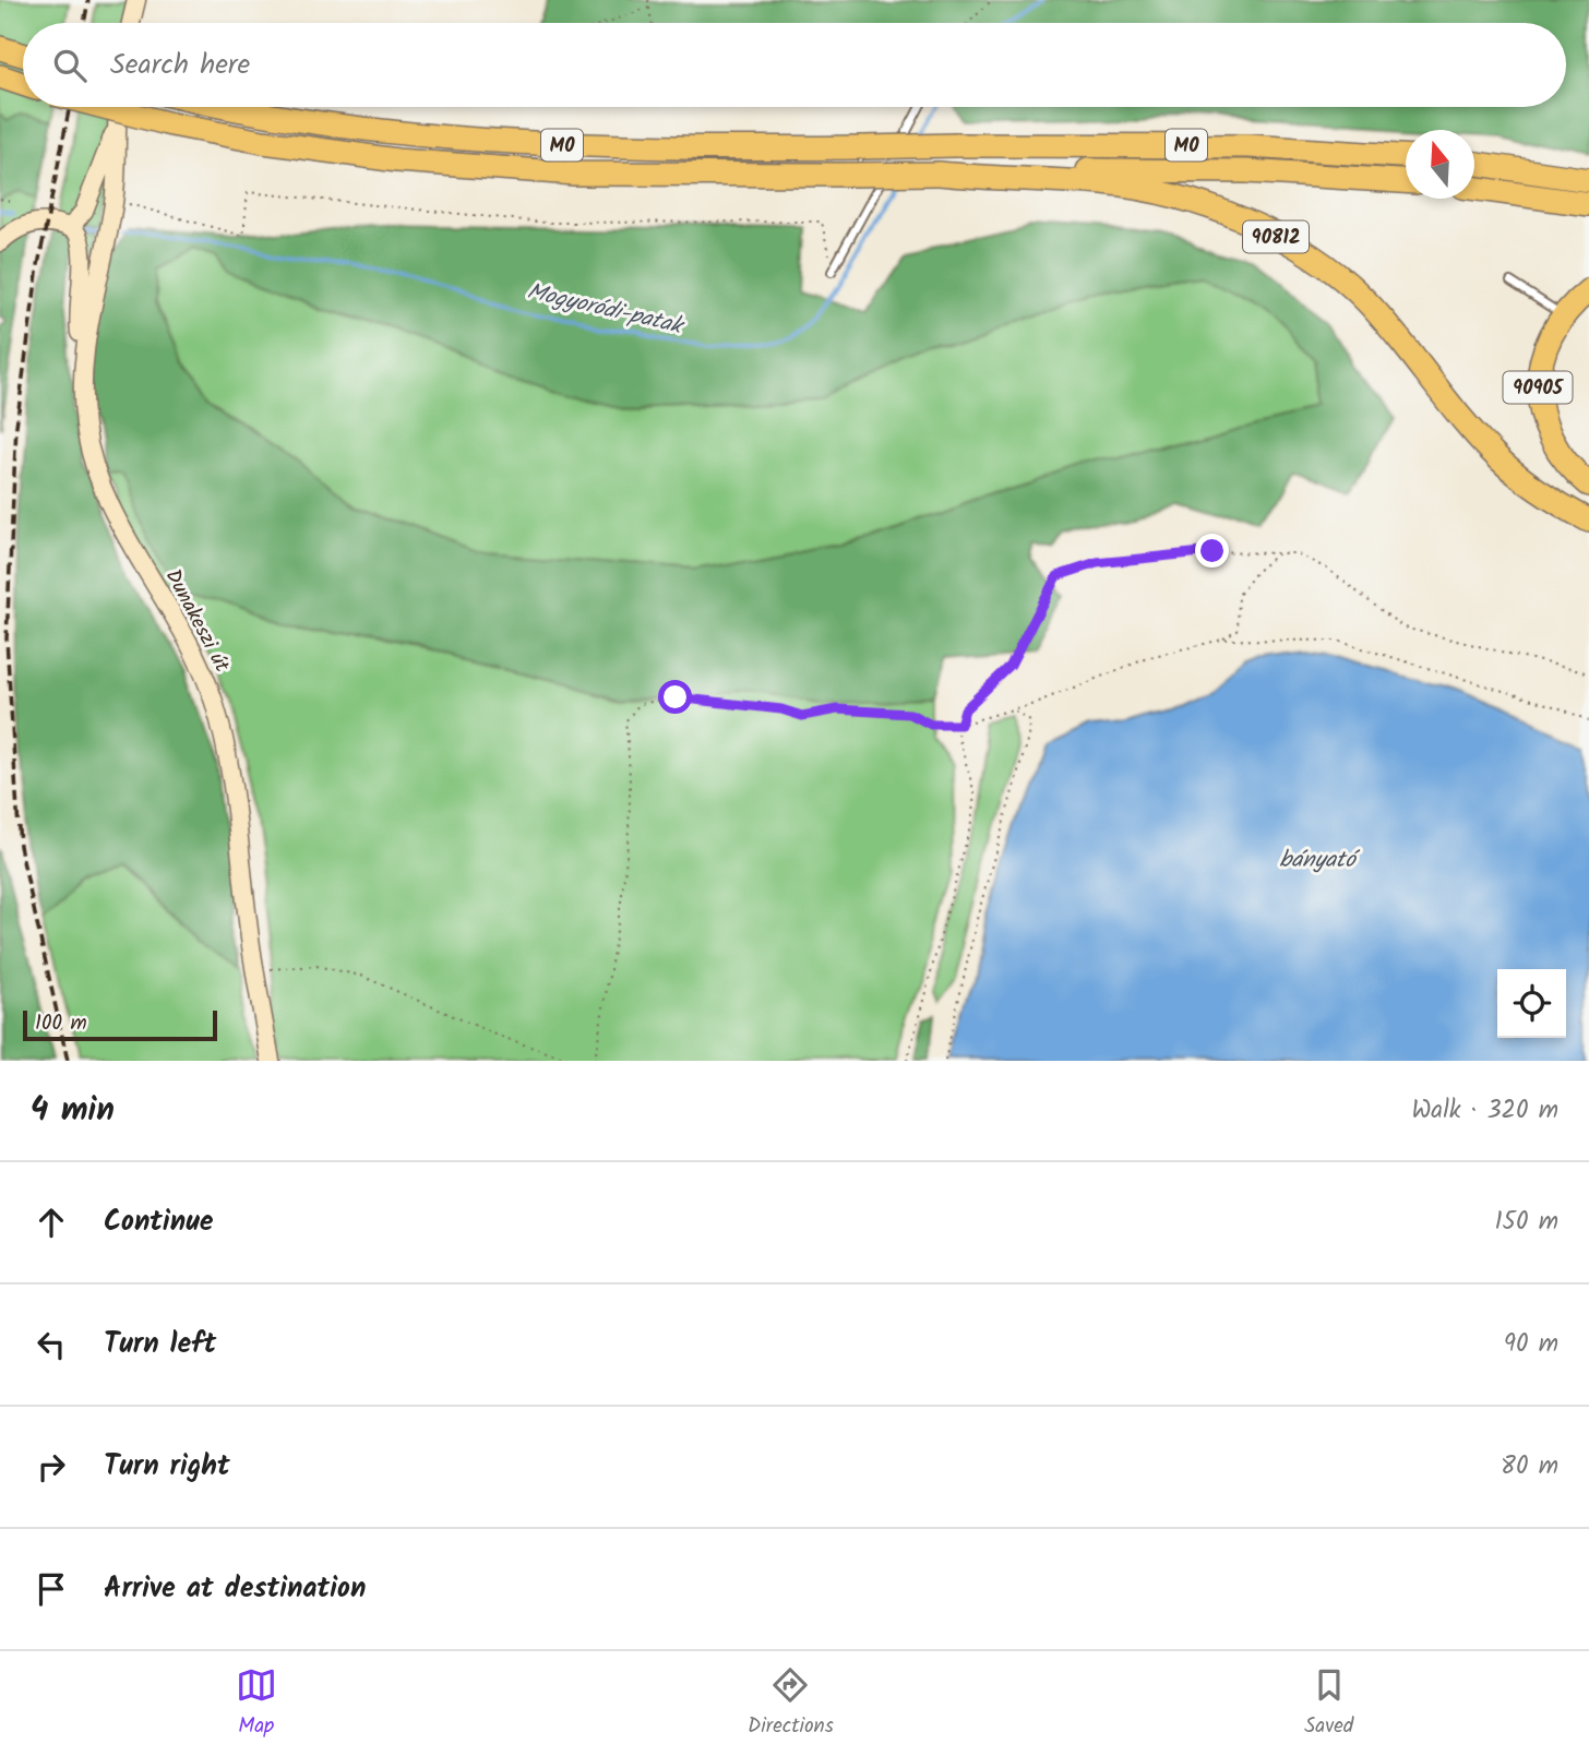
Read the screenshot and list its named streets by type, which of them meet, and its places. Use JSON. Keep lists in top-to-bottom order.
{
  "streets": {
    "highway": ["M0", "90812", "90905"],
    "street": ["Dunakeszi út"]
  },
  "crossings": [
    ["M0", "90812"]
  ],
  "water": ["Mogyoródi-patak", "bányató"],
  "scale_bar": "100 m",
  "north": "top",
  "page": {
    "search": "Search here",
    "scale": "100 m",
    "heading": ["4 min", "Walk · 320 m"],
    "list": [
      ["Continue", "150 m"],
      ["Turn left", "90 m"],
      ["Turn right", "80 m"],
      "Arrive at destination"
    ],
    "nav": ["Map", "Directions", "Saved"]
  }
}
